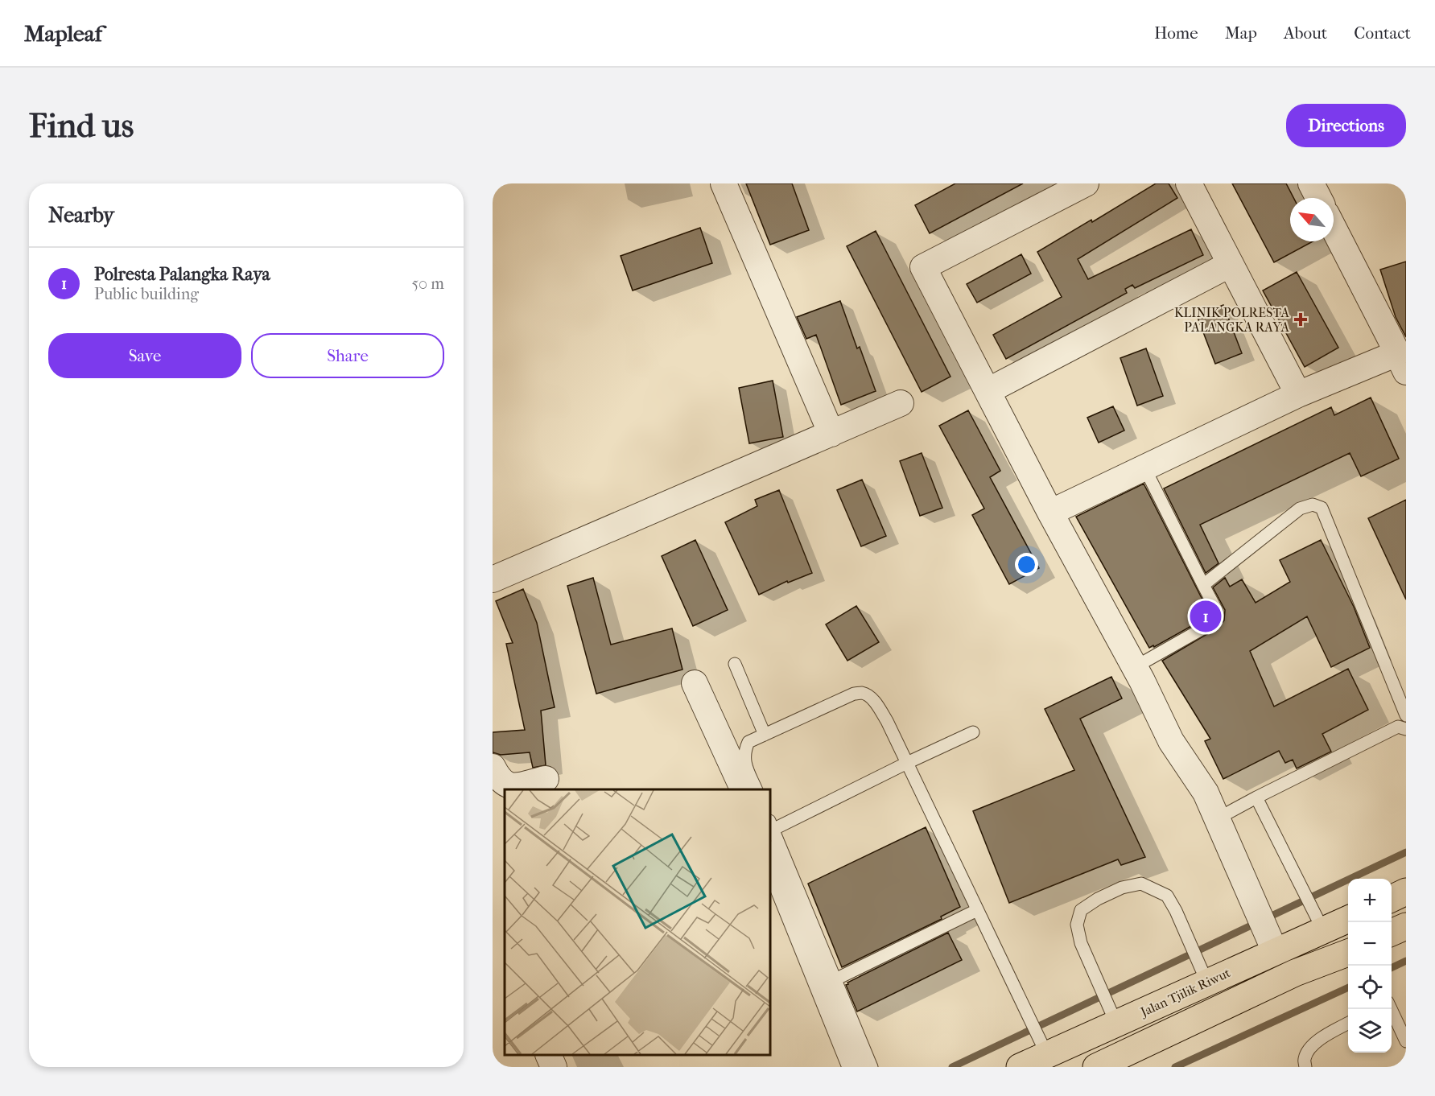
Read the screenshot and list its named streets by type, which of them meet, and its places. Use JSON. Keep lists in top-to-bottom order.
{
  "streets": {
    "highway": ["Jalan Tjilik Riwut"]
  },
  "places": {
    "health": ["KLINIK POLRESTA PALANGKA RAYA"]
  },
  "north": "top left",
  "page": {
    "header": "Mapleaf",
    "nav": [
      "Home",
      "Map",
      "About",
      "Contact"
    ],
    "buttons": [
      "Directions",
      ["Save", "Share"]
    ],
    "title": "Find us",
    "heading": "Nearby",
    "list": [
      {
        "mark": "1",
        "name": "Polresta Palangka Raya",
        "note": "Public building",
        "value": "50 m"
      }
    ],
    "pins": "1",
    "map_buttons": ["+", "−"]
  }
}
